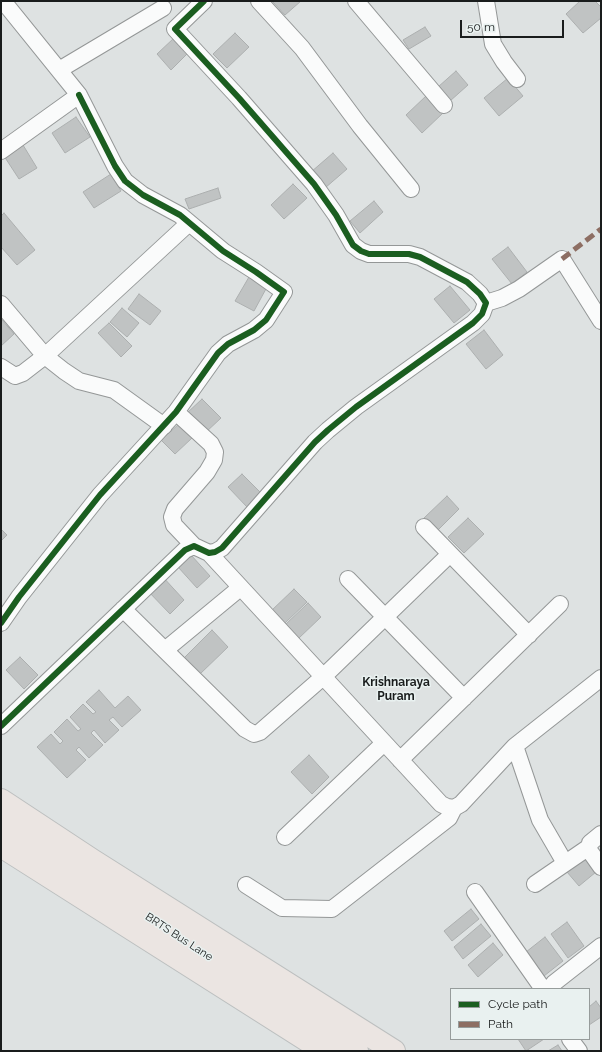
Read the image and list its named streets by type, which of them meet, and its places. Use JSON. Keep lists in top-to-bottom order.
{
  "streets": {
    "main road": ["BRTS Bus Lane"]
  },
  "districts": ["Krishnaraya Puram"],
  "legend": ["Cycle path", "Path"],
  "scale_bar": "50 m"
}
